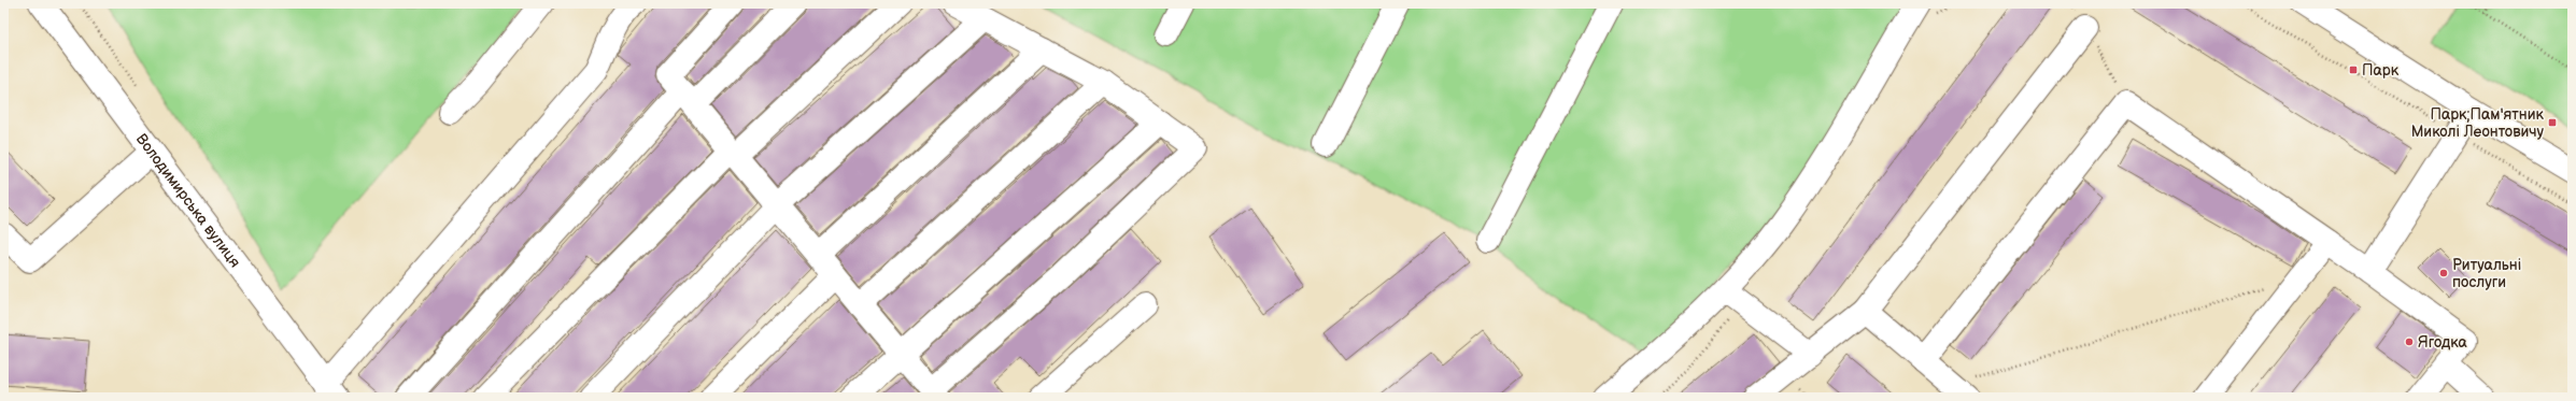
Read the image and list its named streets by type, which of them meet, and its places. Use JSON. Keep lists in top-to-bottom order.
{
  "streets": {
    "street": ["Володимирська вулиця"]
  },
  "places": {
    "transit": ["Парк", "Парк;Пам'ятник Миколі Леонтовичу"],
    "other": ["Ритуальні послуги", "Ягодка"]
  }
}
